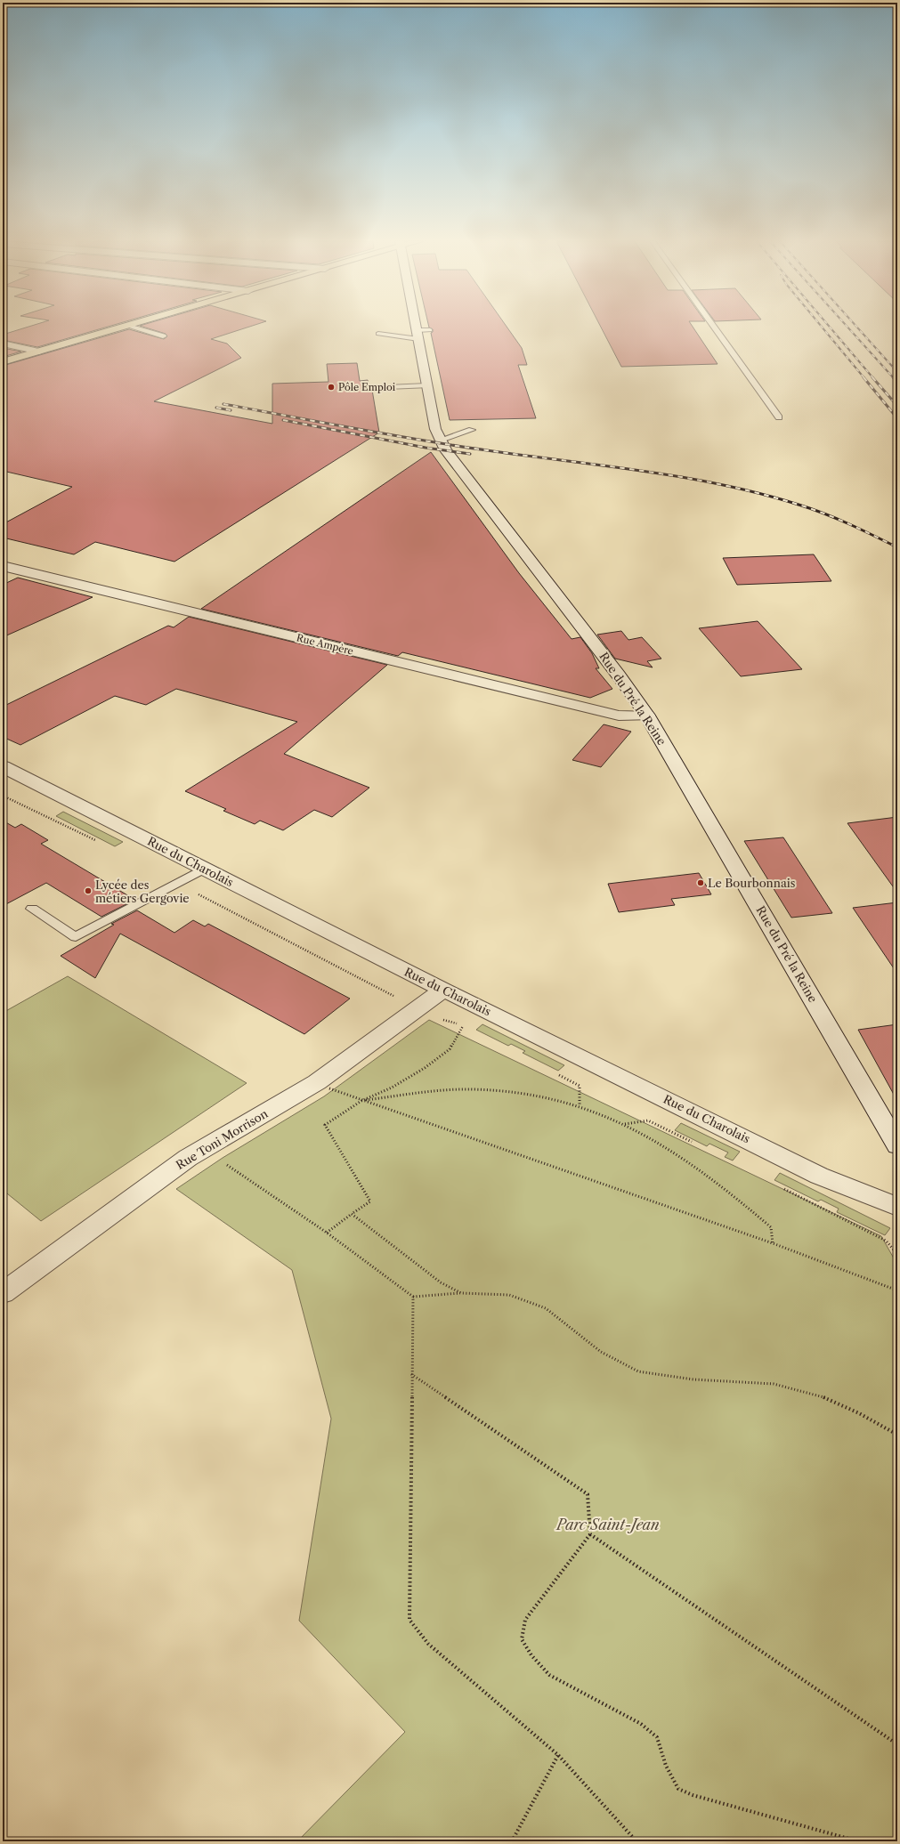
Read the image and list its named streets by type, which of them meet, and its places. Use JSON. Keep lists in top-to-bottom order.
{
  "streets": {
    "street": [
      "Rue Ampère",
      "Rue du Pré la Reine",
      "Rue du Charolais",
      "Rue Toni Morrison"
    ]
  },
  "crossings": [
    ["Rue Ampère", "Rue du Pré la Reine"],
    ["Rue du Charolais", "Rue Toni Morrison"]
  ],
  "parks": ["Parc Saint-Jean"],
  "places": ["Pôle Emploi", "Le Bourbonnais", "Lycée des métiers Gergovie"]
}
